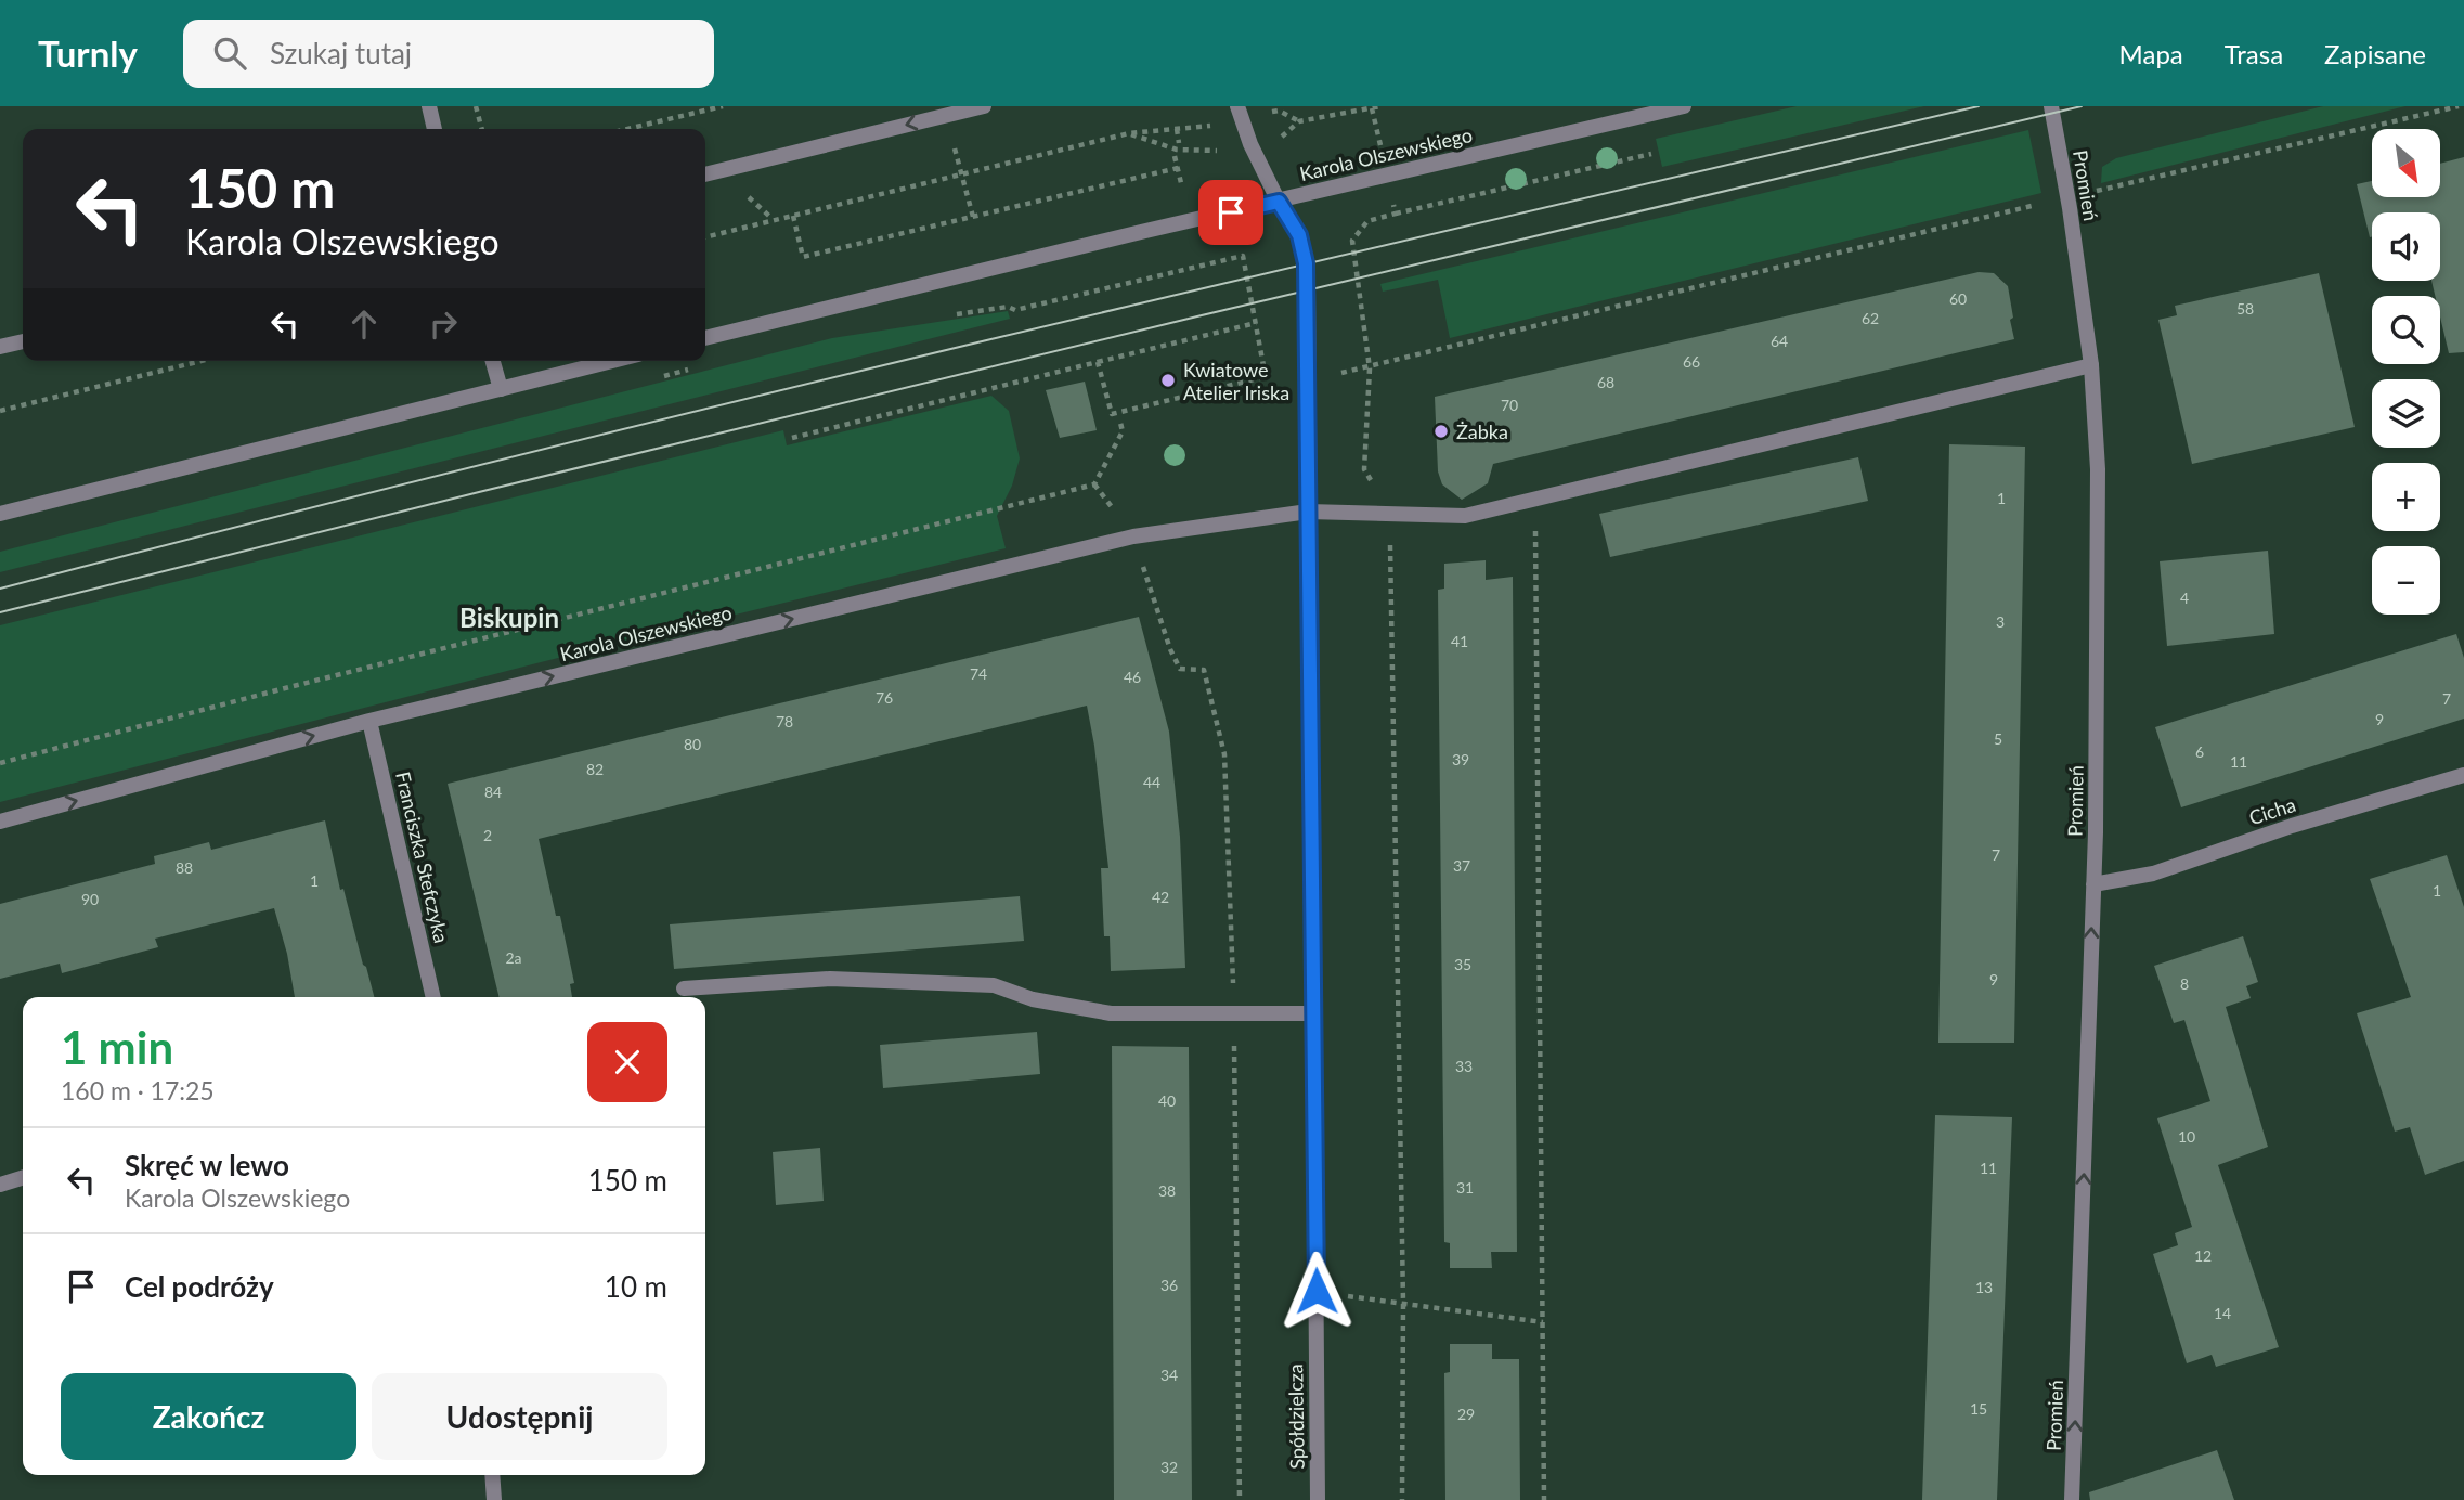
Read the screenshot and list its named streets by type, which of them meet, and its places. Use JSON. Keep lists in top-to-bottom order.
{
  "streets": {
    "street": [
      "Karola Olszewskiego",
      "Promień",
      "Cicha",
      "Franciszka Stefczyka",
      "Spółdzielcza"
    ]
  },
  "crossings": [
    ["Karola Olszewskiego", "Promień"],
    ["Karola Olszewskiego", "Franciszka Stefczyka"],
    ["Karola Olszewskiego", "Spółdzielcza"],
    ["Promień", "Cicha"]
  ],
  "one_way": ["Karola Olszewskiego", "Promień"],
  "districts": ["Biskupin"],
  "places": ["Kwiatowe Atelier Iriska", "Żabka"],
  "house_numbers": [
    "60",
    "58",
    "62",
    "64",
    "66",
    "68",
    "70",
    "1",
    "4",
    "3",
    "41",
    "74",
    "46",
    "76",
    "7",
    "9",
    "78",
    "5",
    "80",
    "6",
    "39",
    "11",
    "82",
    "44",
    "84",
    "2",
    "7",
    "37",
    "88",
    "1",
    "1",
    "42",
    "90",
    "2a",
    "35",
    "9",
    "8",
    "33",
    "40",
    "10",
    "11",
    "31",
    "38",
    "12",
    "36",
    "13",
    "14",
    "34",
    "15",
    "29",
    "32"
  ],
  "north": "bottom right",
  "page": {
    "header": "Turnly",
    "search": "Szukaj tutaj",
    "nav": ["Mapa", "Trasa", "Zapisane"],
    "map_buttons": ["+", "−"],
    "turn": ["150 m", "Karola Olszewskiego"],
    "heading": ["1 min", "160 m · 17:25"],
    "list": [
      {
        "name": "Skręć w lewo",
        "note": "Karola Olszewskiego",
        "value": "150 m"
      },
      {
        "name": "Cel podróży",
        "value": "10 m"
      }
    ],
    "buttons": ["Zakończ", "Udostępnij"]
  }
}
